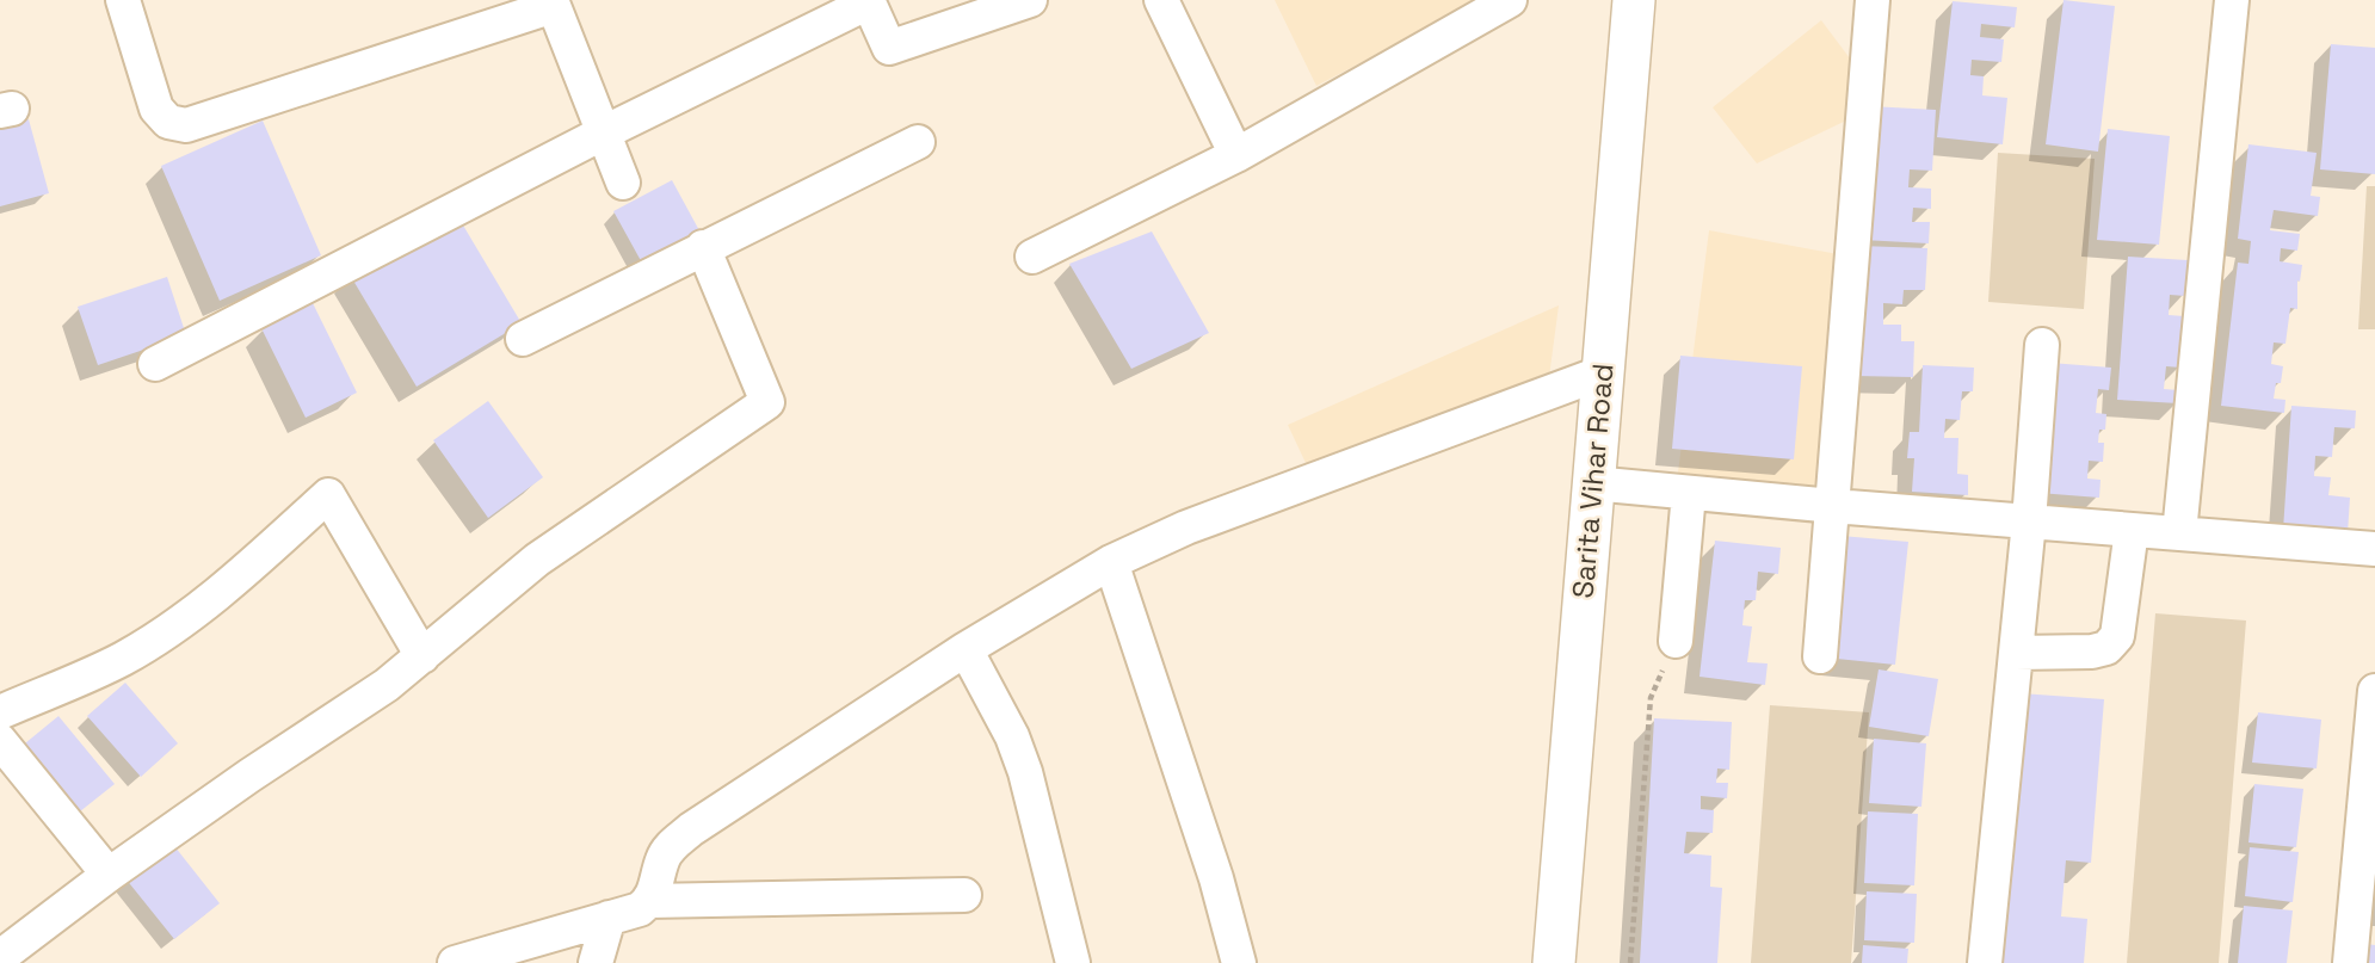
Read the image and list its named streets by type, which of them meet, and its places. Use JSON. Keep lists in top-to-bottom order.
{
  "streets": {
    "street": ["Sarita Vihar Road"]
  }
}
